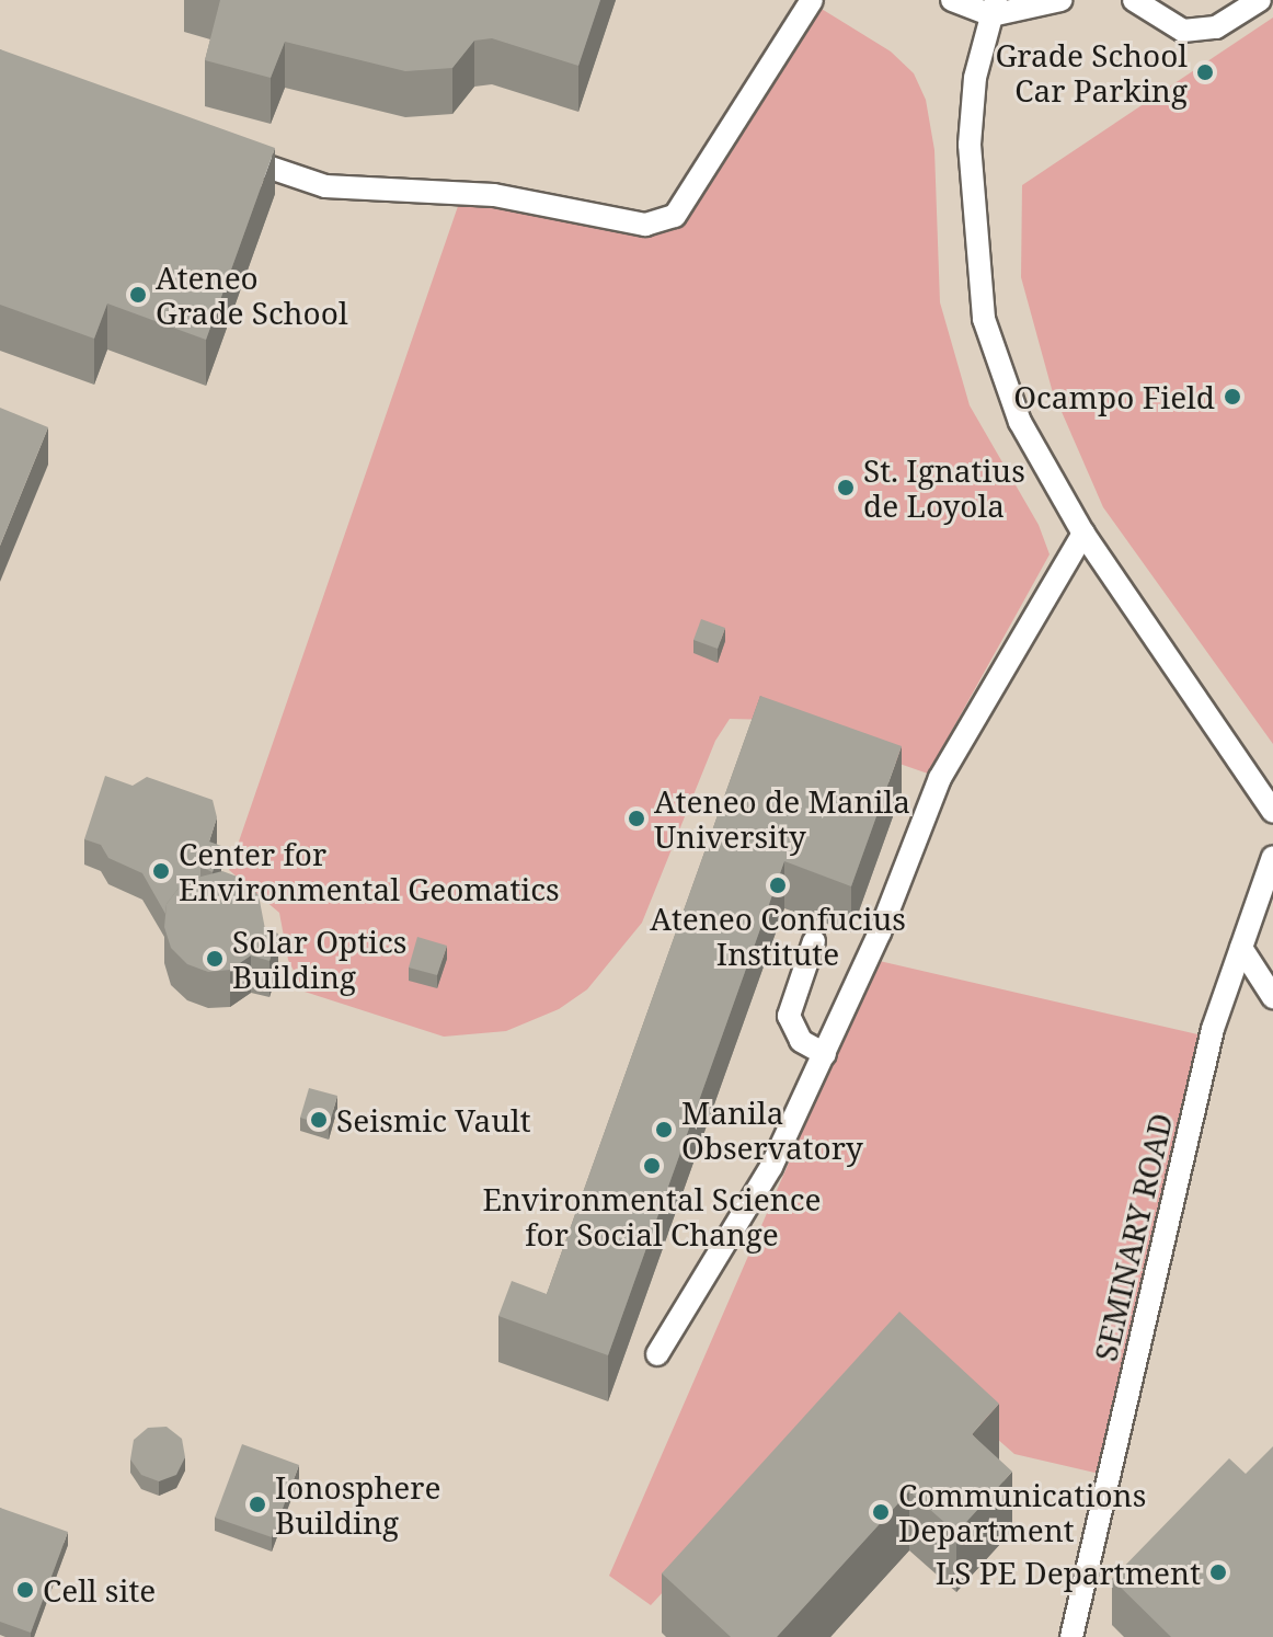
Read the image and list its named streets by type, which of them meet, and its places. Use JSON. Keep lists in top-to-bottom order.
{
  "streets": {
    "lane": ["SEMINARY ROAD"]
  },
  "places": [
    "Grade School Car Parking",
    "Ateneo Grade School",
    "Ocampo Field",
    "St. Ignatius de Loyola",
    "Ateneo de Manila University",
    "Center for Environmental Geomatics",
    "Ateneo Confucius Institute",
    "Solar Optics Building",
    "Seismic Vault",
    "Manila Observatory",
    "Environmental Science for Social Change",
    "Ionosphere Building",
    "Communications Department",
    "LS PE Department",
    "Cell site"
  ]
}
